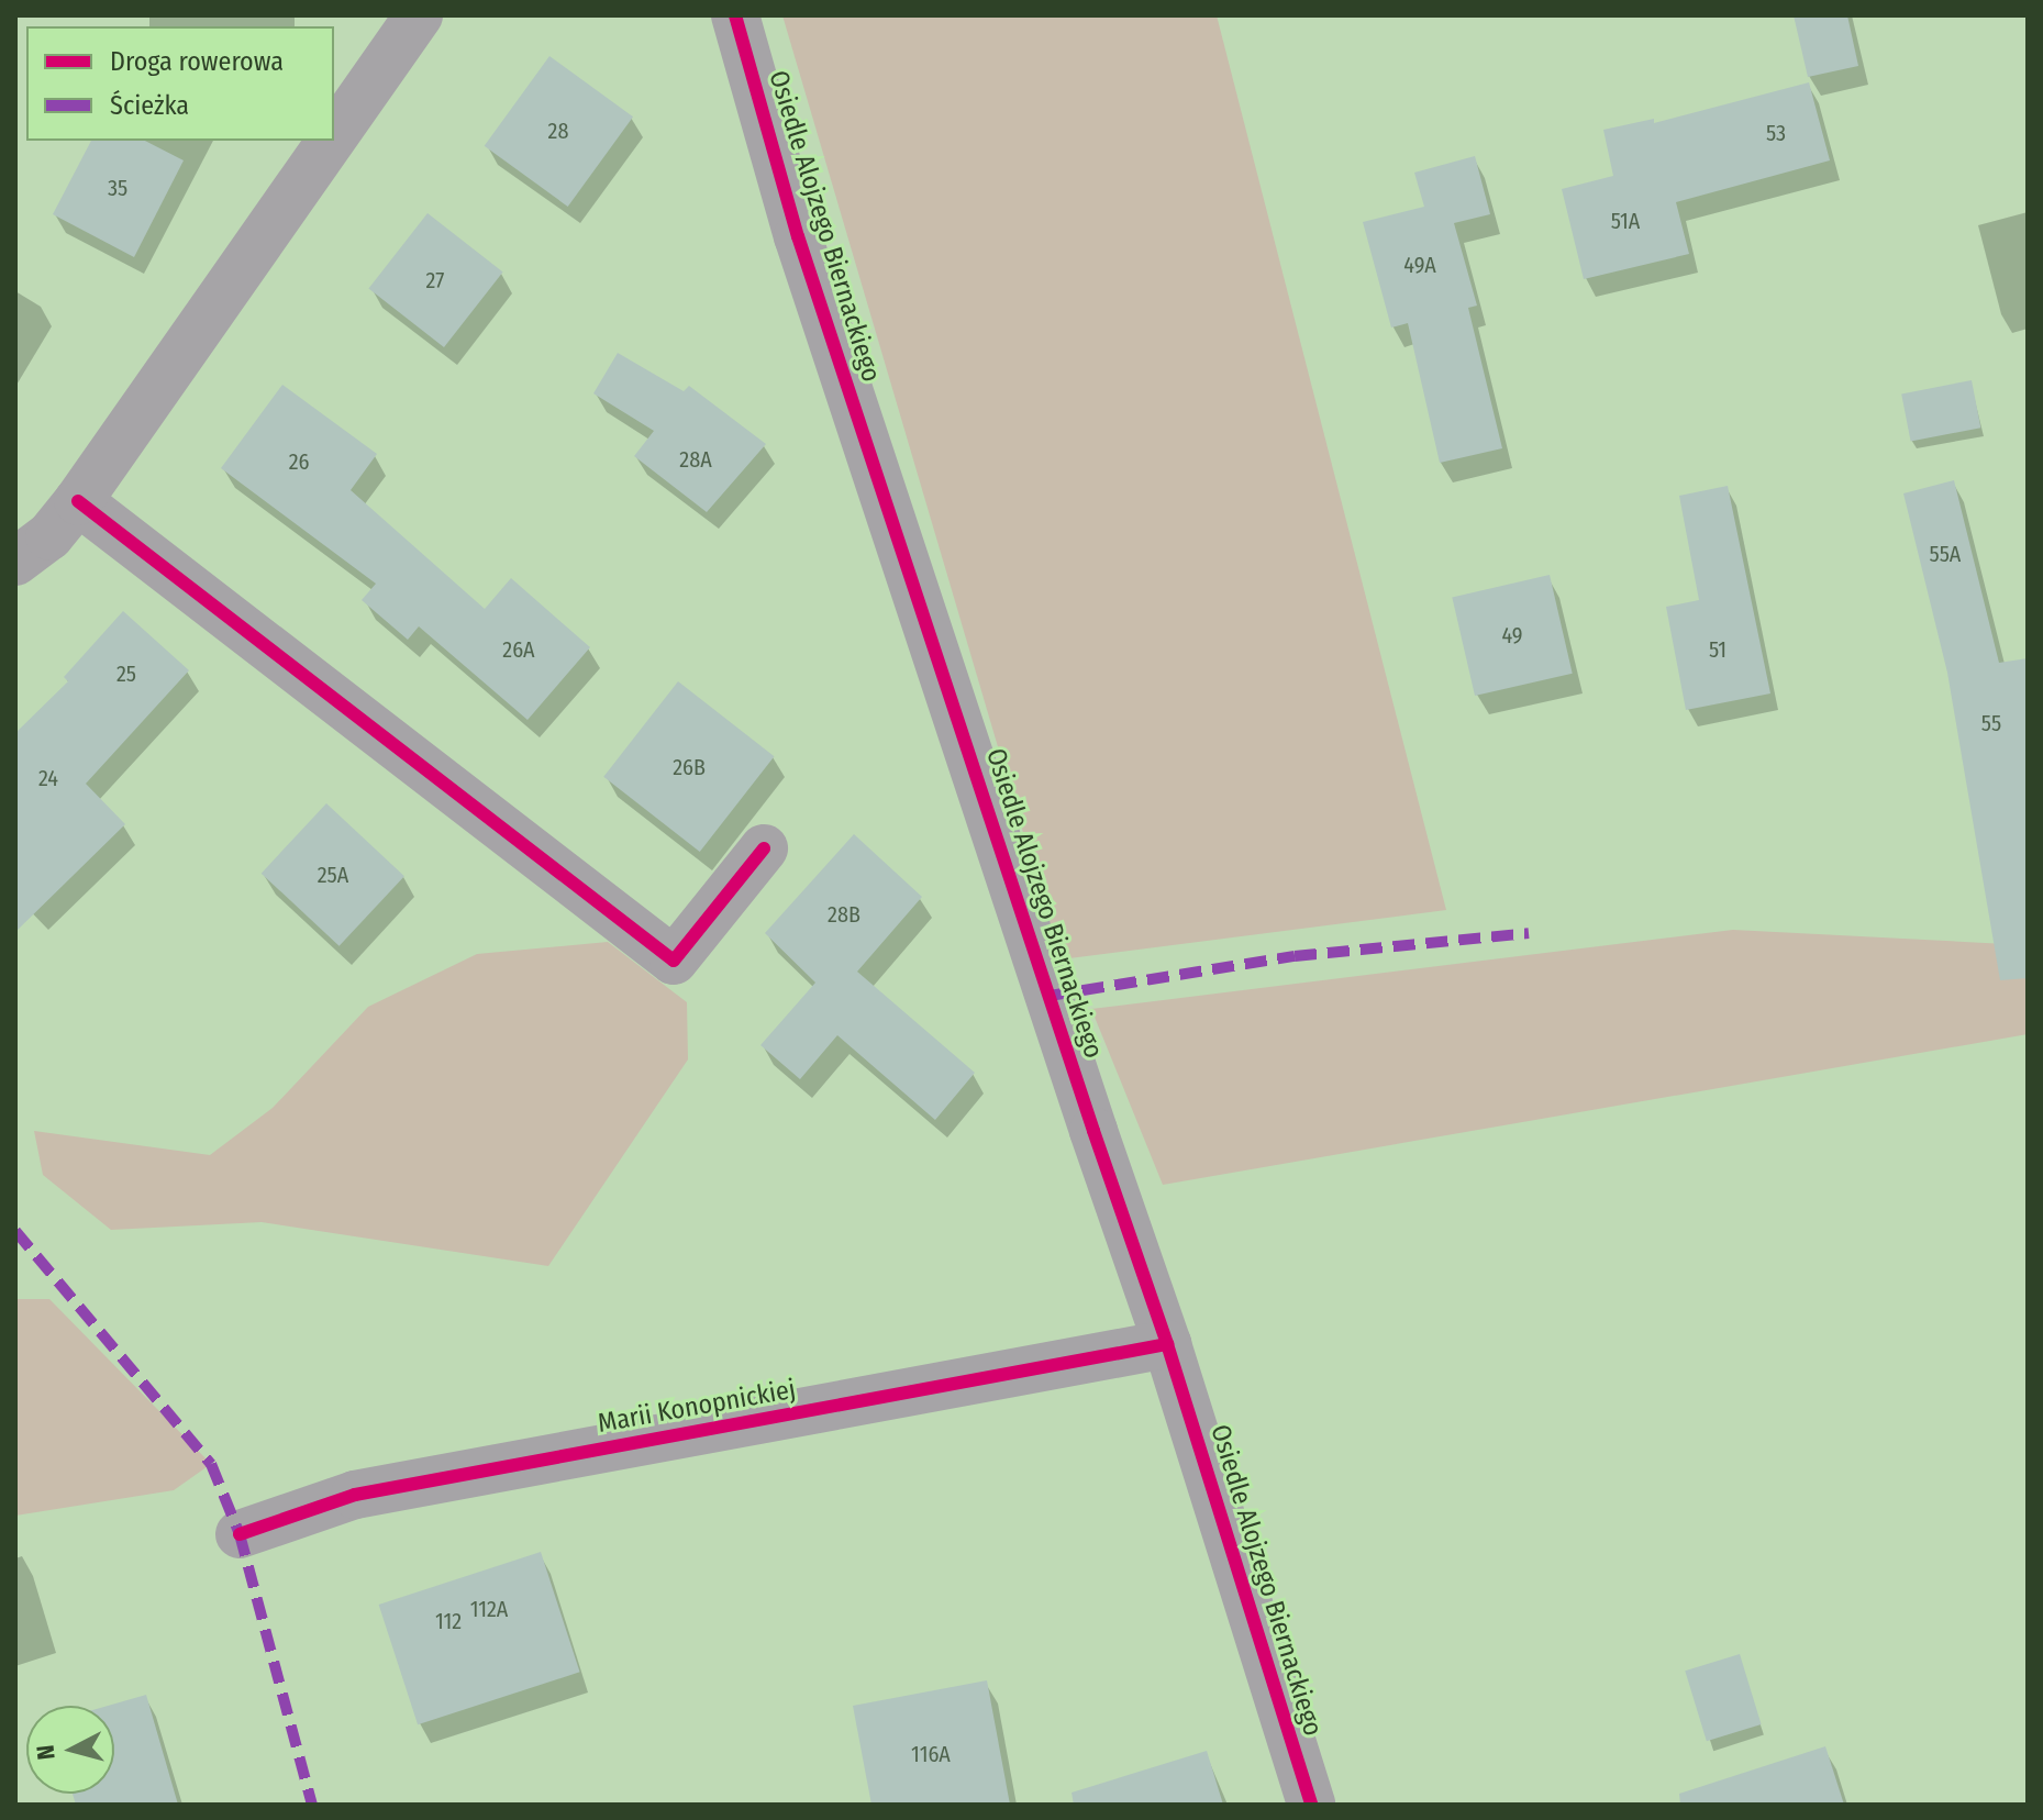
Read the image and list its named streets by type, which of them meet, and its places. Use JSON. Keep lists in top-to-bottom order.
{
  "streets": {
    "street": ["Osiedle Alojzego Biernackiego", "Marii Konopnickiej"]
  },
  "crossings": [
    ["Osiedle Alojzego Biernackiego", "Marii Konopnickiej"]
  ],
  "house_numbers": [
    "28",
    "53",
    "35",
    "51A",
    "49A",
    "27",
    "28A",
    "26",
    "55A",
    "49",
    "26A",
    "51",
    "25",
    "55",
    "26B",
    "24",
    "25A",
    "28B",
    "112A",
    "112",
    "116A"
  ],
  "legend": ["Droga rowerowa", "Ścieżka"],
  "north": "left"
}
